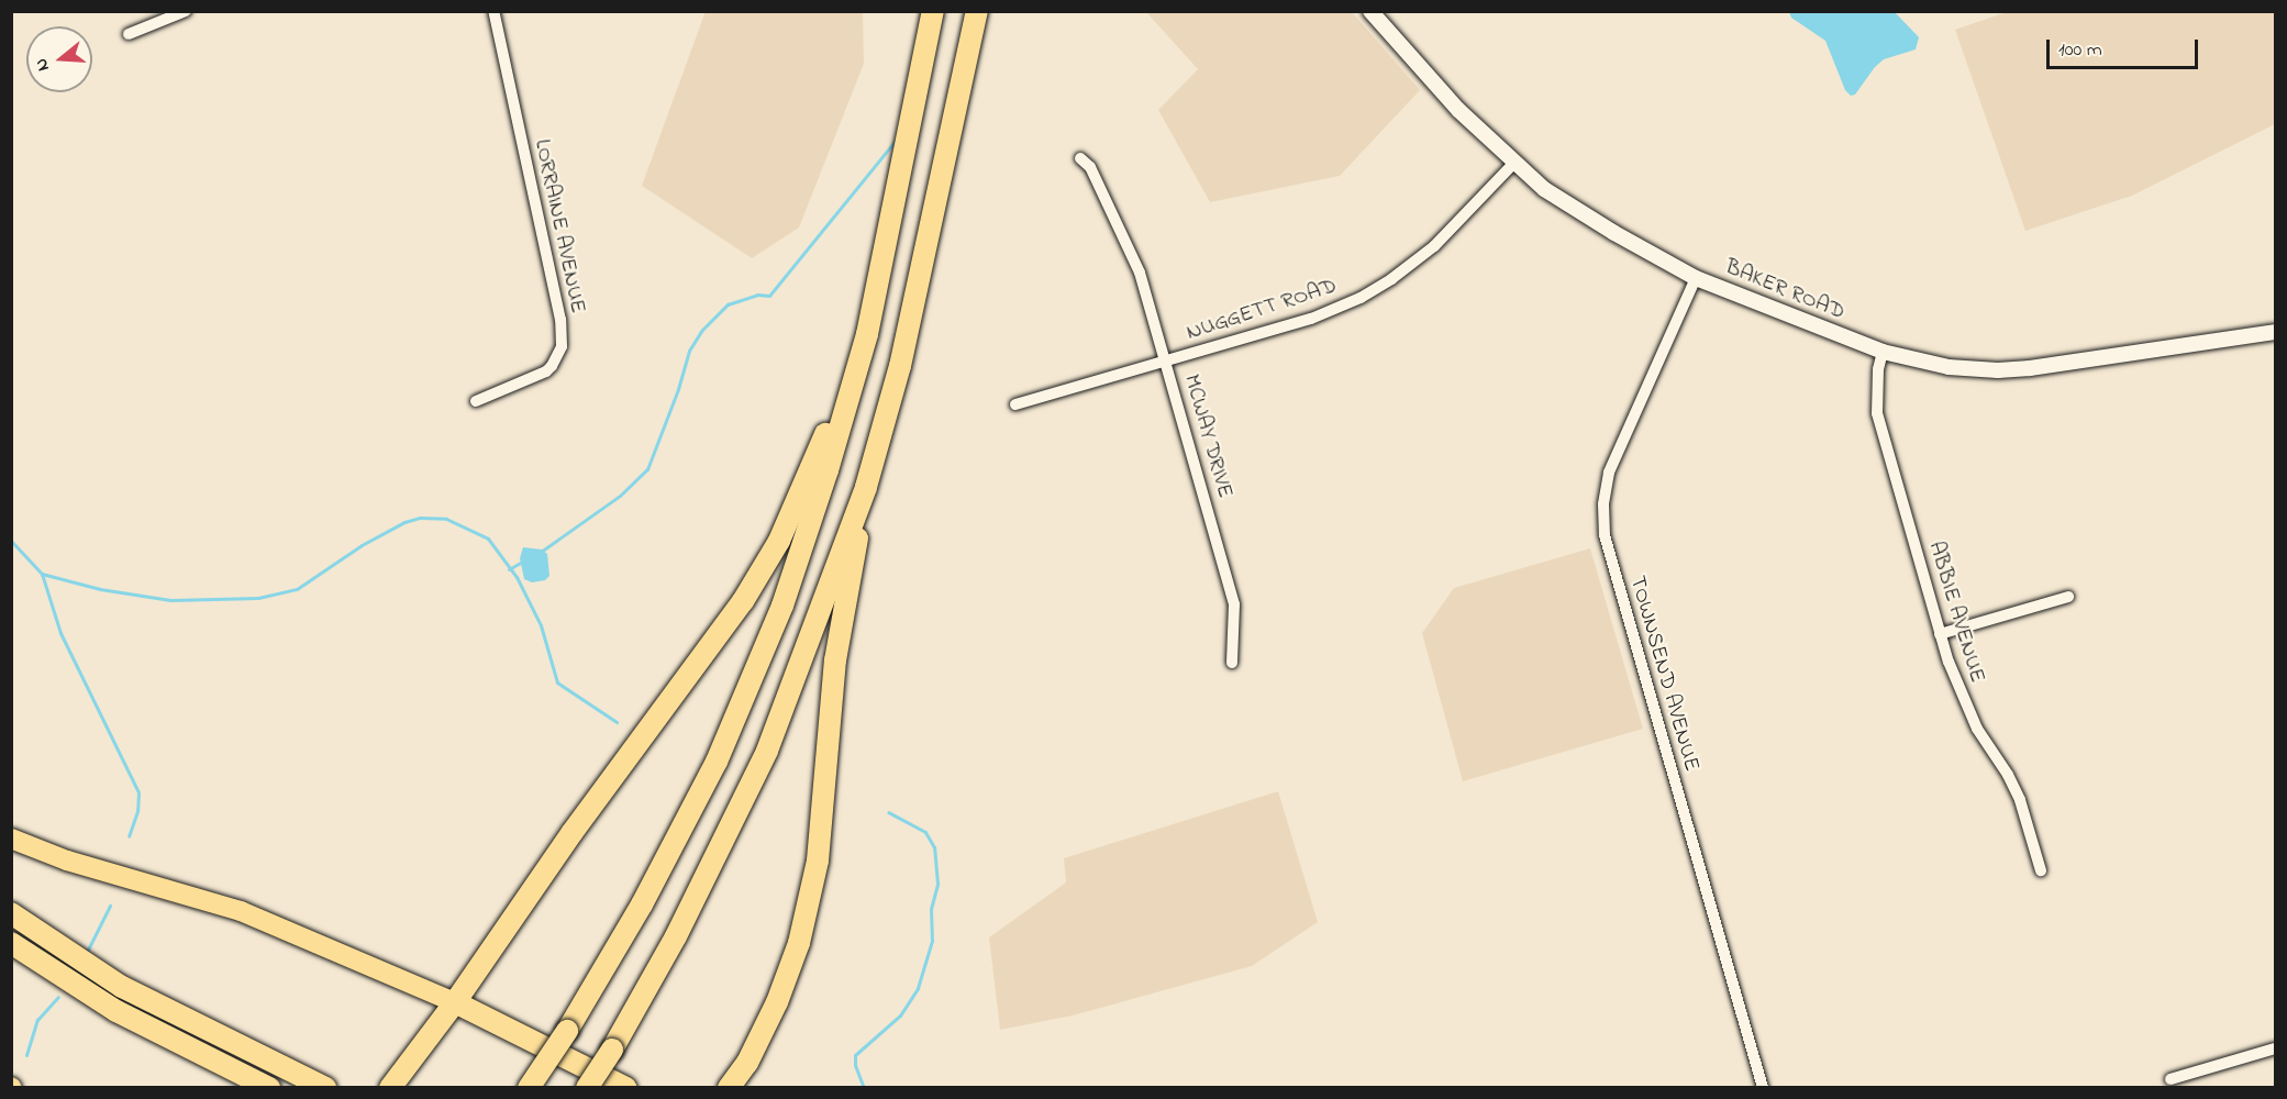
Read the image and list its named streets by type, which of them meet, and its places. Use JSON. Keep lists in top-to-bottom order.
{
  "streets": {
    "street": [
      "LORRAINE AVENUE",
      "BAKER ROAD",
      "NUGGETT ROAD",
      "MCWAY DRIVE",
      "ABBIE AVENUE",
      "TOWNSEND AVENUE"
    ]
  },
  "crossings": [
    ["BAKER ROAD", "NUGGETT ROAD"],
    ["BAKER ROAD", "ABBIE AVENUE"],
    ["BAKER ROAD", "TOWNSEND AVENUE"],
    ["NUGGETT ROAD", "MCWAY DRIVE"]
  ],
  "scale_bar": "100 m",
  "north": "left"
}
